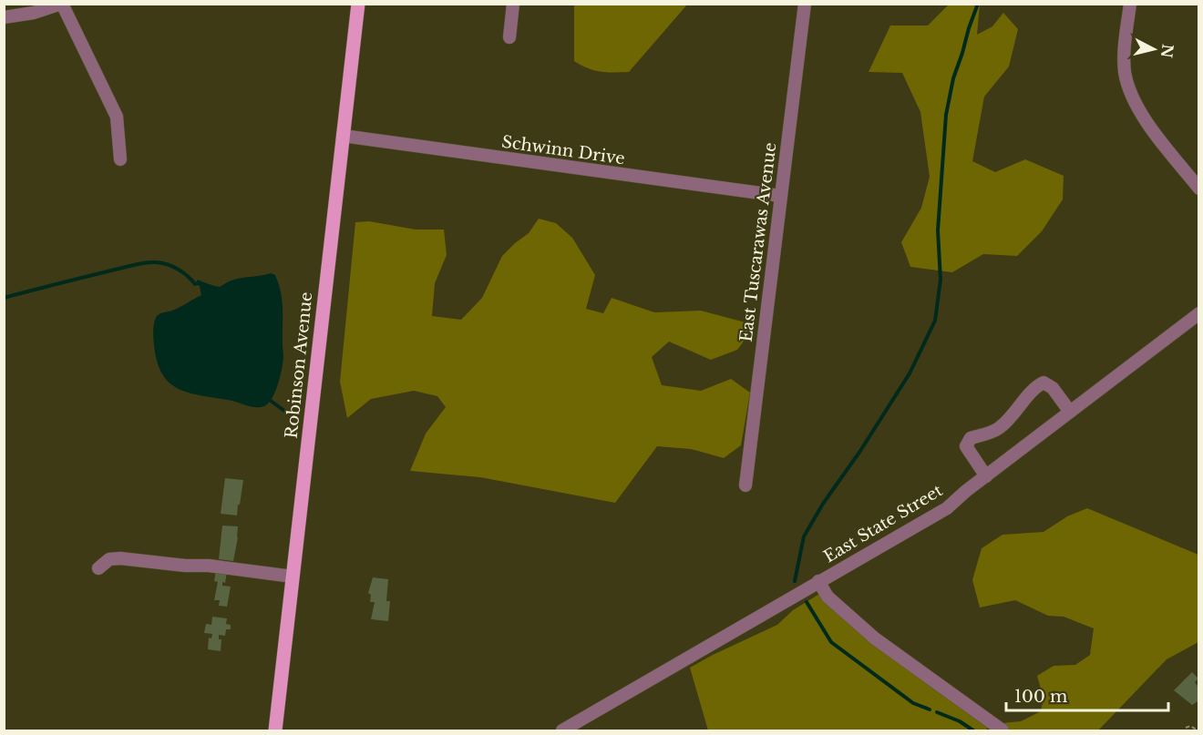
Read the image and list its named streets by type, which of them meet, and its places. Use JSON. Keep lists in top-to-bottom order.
{
  "streets": {
    "main road": ["Robinson Avenue"],
    "street": ["Schwinn Drive", "East Tuscarawas Avenue", "East State Street"]
  },
  "crossings": [
    ["Schwinn Drive", "East Tuscarawas Avenue"],
    ["Schwinn Drive", "Robinson Avenue"]
  ],
  "scale_bar": "100 m",
  "north": "right"
}
